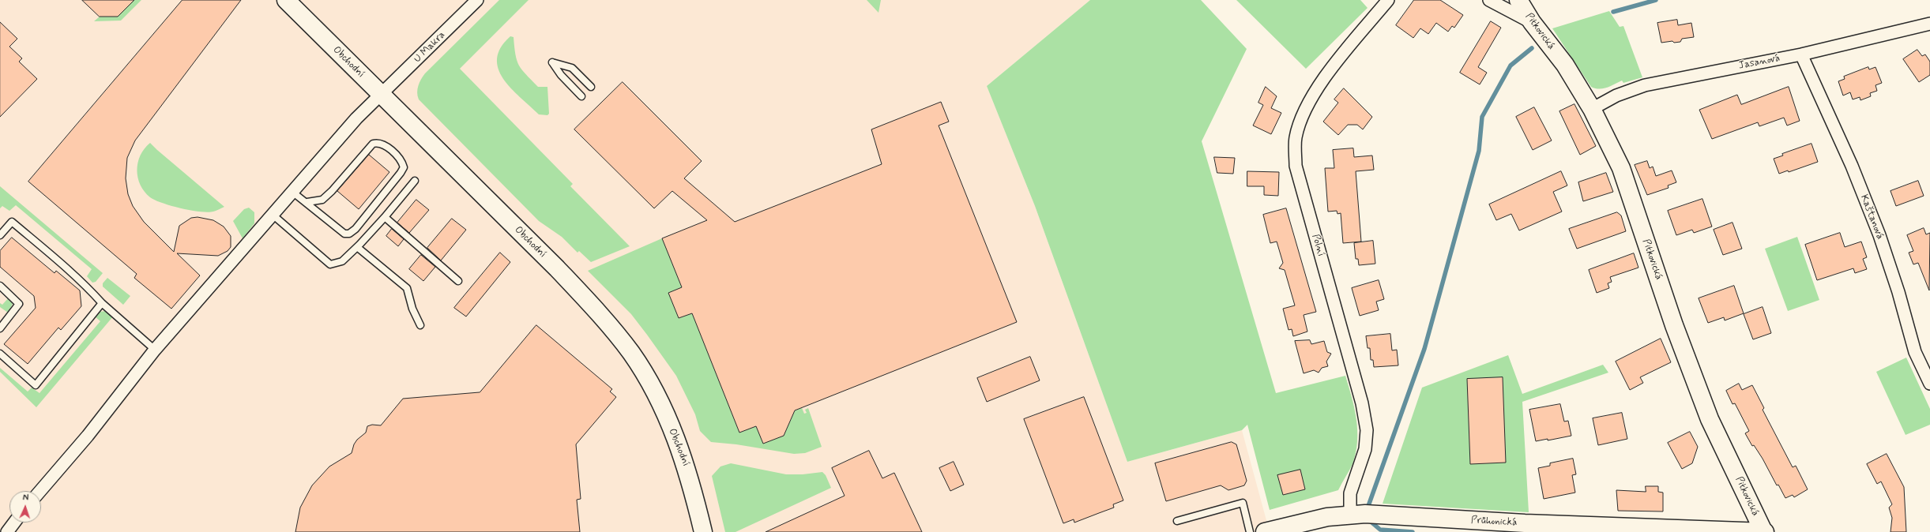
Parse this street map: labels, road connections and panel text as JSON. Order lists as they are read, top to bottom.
{
  "streets": {
    "street": [
      "Pitkovická",
      "U Makra",
      "Obchodní",
      "Jasanová",
      "Kaštanová",
      "Polní",
      "Průhonická"
    ]
  },
  "crossings": [
    ["Pitkovická", "Jasanová"],
    ["Pitkovická", "Průhonická"],
    ["U Makra", "Obchodní"],
    ["Jasanová", "Kaštanová"],
    ["Polní", "Průhonická"]
  ],
  "north": "top"
}
